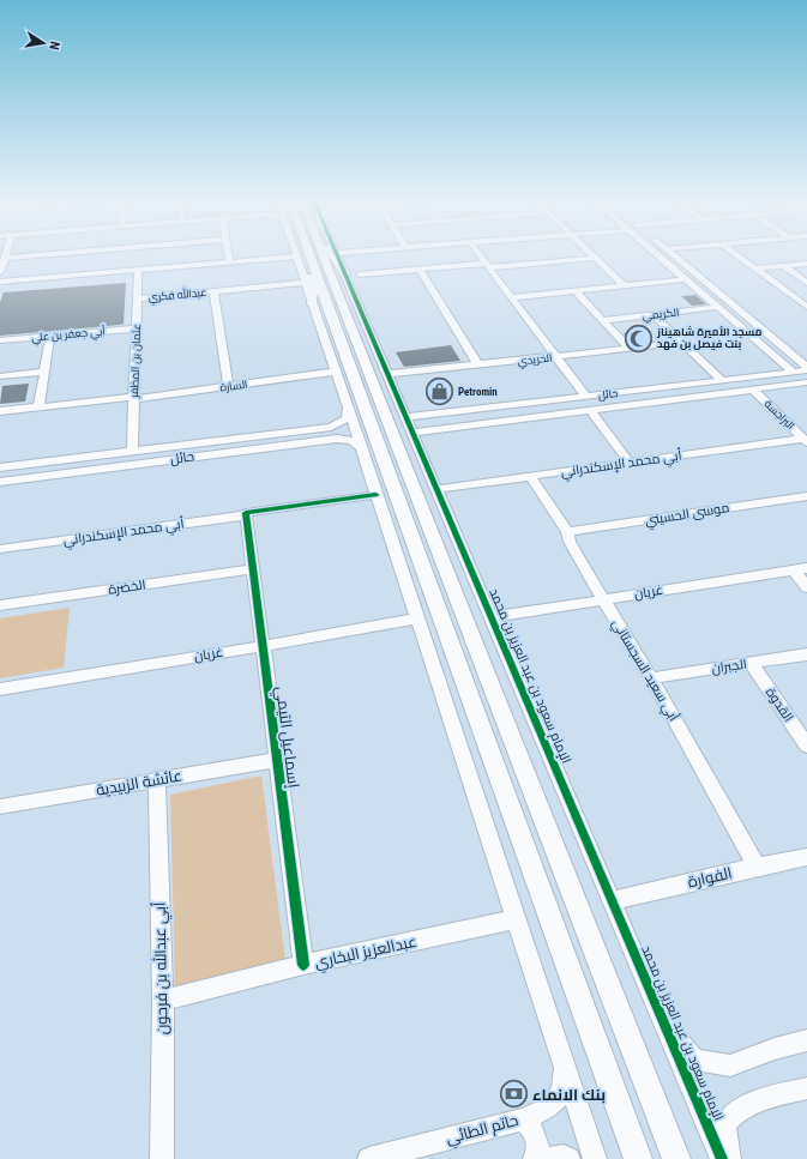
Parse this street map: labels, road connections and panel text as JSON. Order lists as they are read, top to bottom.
{
  "streets": {
    "main road": ["الإمام سعود بن عبد العزيز بن محمد"],
    "street": [
      "عبدالله فكري",
      "الكريمي",
      "أبي جعفر بن علي",
      "الحريدي",
      "عثمان بن المظفر",
      "السارة",
      "حائل",
      "البراجسة",
      "أبي محمد الإسكندراني",
      "موسى الحسيني",
      "الخضرة",
      "غريان",
      "الجبران",
      "أبي سعيد السجستاني",
      "القدوة",
      "إسماعيل التيمي",
      "عائشة الزبيدية",
      "الفوارة",
      "عبدالعزيز البخاري",
      "أبي عبدالله بن فرحون",
      "حاتم الطائي"
    ]
  },
  "crossings": [
    ["عبدالله فكري", "عثمان بن المظفر"],
    ["عبدالله فكري", "الإمام سعود بن عبد العزيز بن محمد"],
    ["أبي جعفر بن علي", "عثمان بن المظفر"],
    ["الحريدي", "الإمام سعود بن عبد العزيز بن محمد"],
    ["عثمان بن المظفر", "السارة"],
    ["عثمان بن المظفر", "حائل"],
    ["السارة", "الإمام سعود بن عبد العزيز بن محمد"],
    ["حائل", "البراجسة"],
    ["حائل", "الإمام سعود بن عبد العزيز بن محمد"],
    ["البراجسة", "أبي محمد الإسكندراني"],
    ["أبي محمد الإسكندراني", "أبي سعيد السجستاني"],
    ["أبي محمد الإسكندراني", "الإمام سعود بن عبد العزيز بن محمد"],
    ["أبي محمد الإسكندراني", "إسماعيل التيمي"],
    ["موسى الحسيني", "أبي سعيد السجستاني"],
    ["الخضرة", "إسماعيل التيمي"],
    ["غريان", "أبي سعيد السجستاني"],
    ["غريان", "الإمام سعود بن عبد العزيز بن محمد"],
    ["غريان", "إسماعيل التيمي"],
    ["الجبران", "أبي سعيد السجستاني"],
    ["الجبران", "القدوة"],
    ["أبي سعيد السجستاني", "الفوارة"],
    ["الإمام سعود بن عبد العزيز بن محمد", "الفوارة"],
    ["الإمام سعود بن عبد العزيز بن محمد", "عبدالعزيز البخاري"],
    ["الإمام سعود بن عبد العزيز بن محمد", "حاتم الطائي"],
    ["إسماعيل التيمي", "عائشة الزبيدية"],
    ["إسماعيل التيمي", "عبدالعزيز البخاري"],
    ["عائشة الزبيدية", "أبي عبدالله بن فرحون"],
    ["عبدالعزيز البخاري", "أبي عبدالله بن فرحون"]
  ],
  "places": {
    "mosque": ["مسجد الأميرة شاهيناز بنت فيصل بن فهد"],
    "shop": ["Petromin"],
    "bank": ["بنك الانماء"]
  },
  "north": "right"
}
